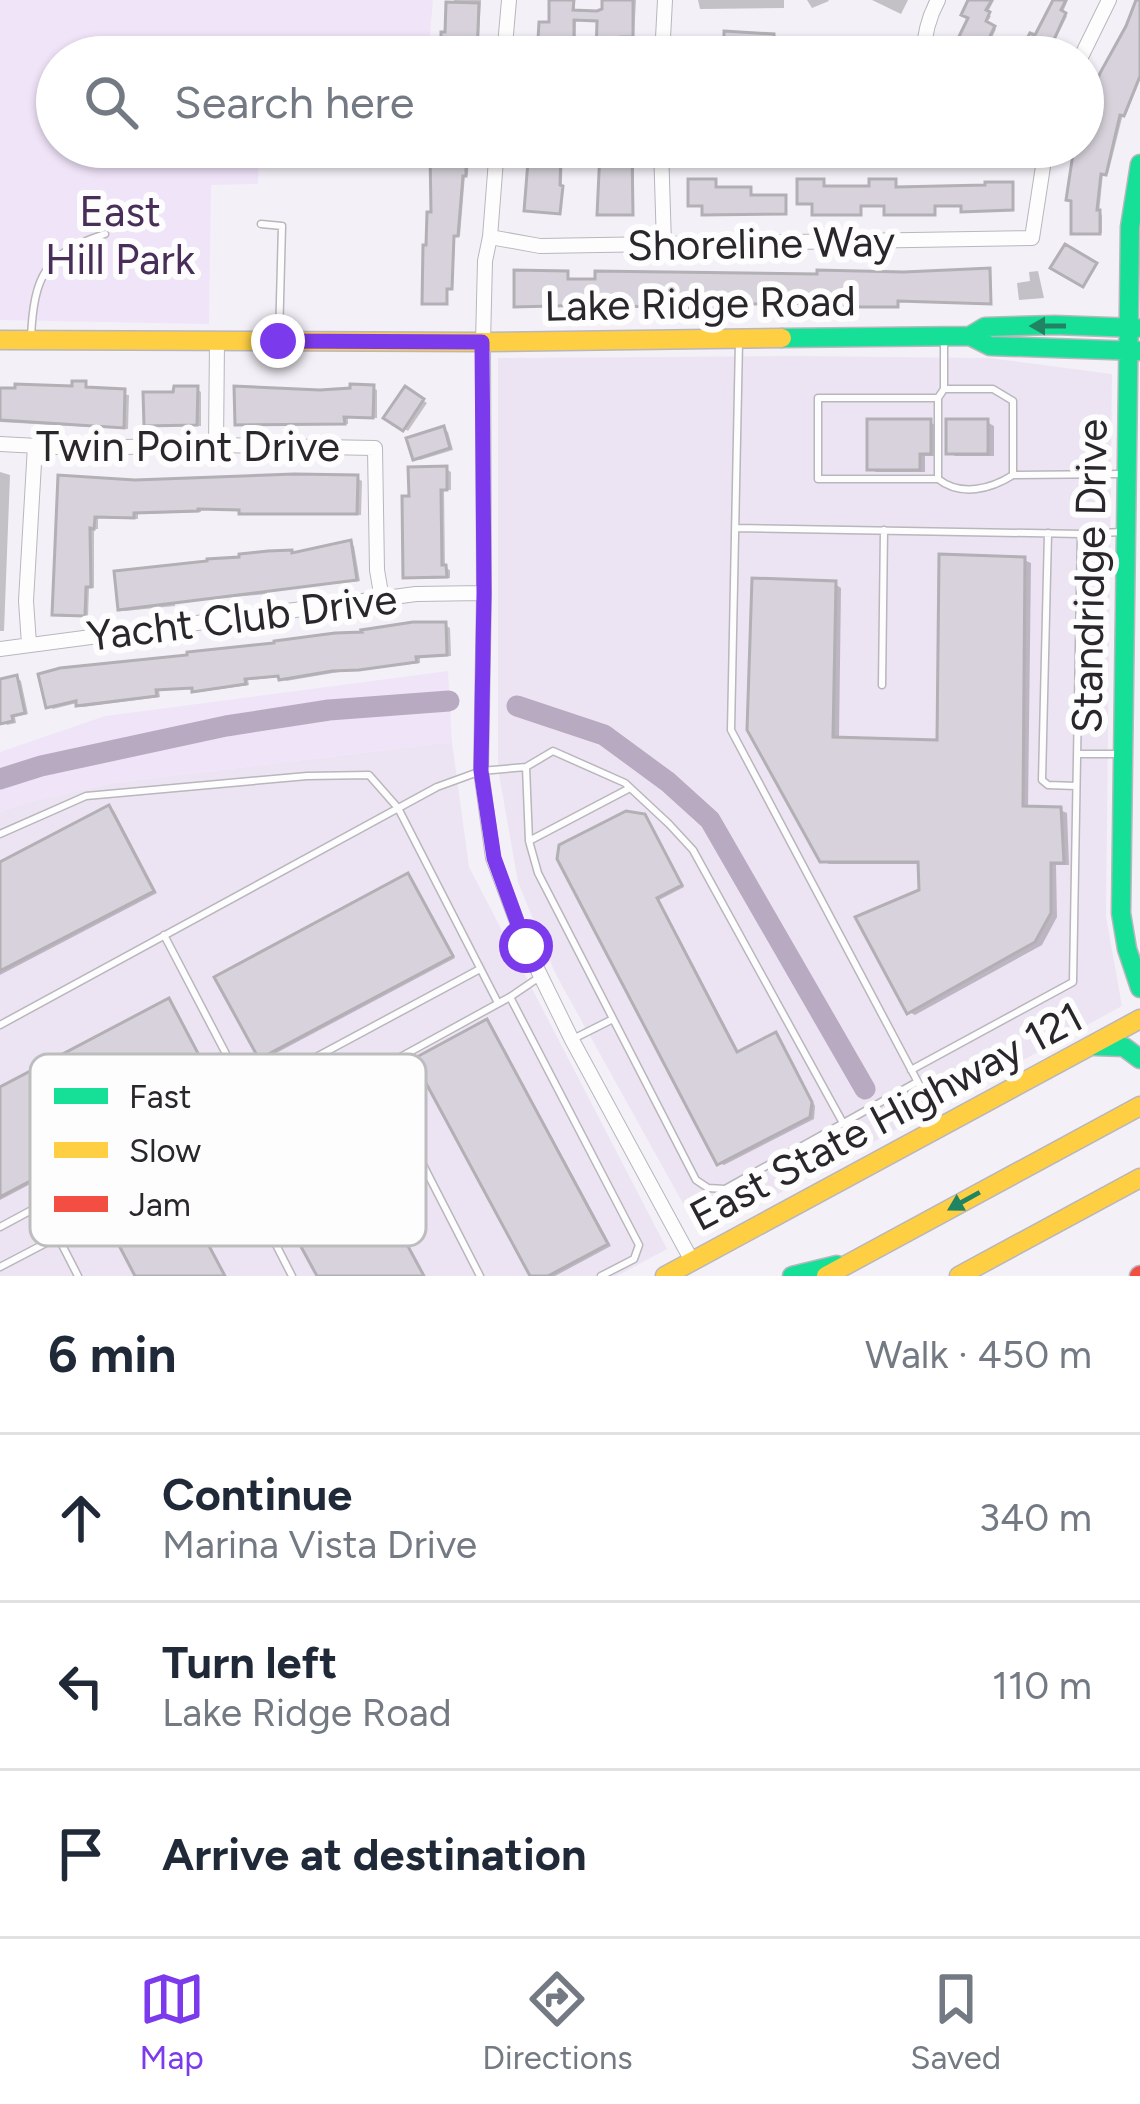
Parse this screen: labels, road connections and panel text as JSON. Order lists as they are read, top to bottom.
{
  "streets": {
    "main road": ["Lake Ridge Road", "Standridge Drive", "East State Highway 121"],
    "street": ["Shoreline Way", "Twin Point Drive", "Yacht Club Drive"]
  },
  "crossings": [
    ["Lake Ridge Road", "Standridge Drive"],
    ["Twin Point Drive", "Yacht Club Drive"]
  ],
  "parks": ["East Hill Park"],
  "legend": ["Fast", "Slow", "Jam"],
  "page": {
    "search": "Search here",
    "heading": ["6 min", "Walk · 450 m"],
    "list": [
      ["Continue", "Marina Vista Drive", "340 m"],
      ["Turn left", "Lake Ridge Road", "110 m"],
      "Arrive at destination"
    ],
    "nav": ["Map", "Directions", "Saved"]
  }
}
